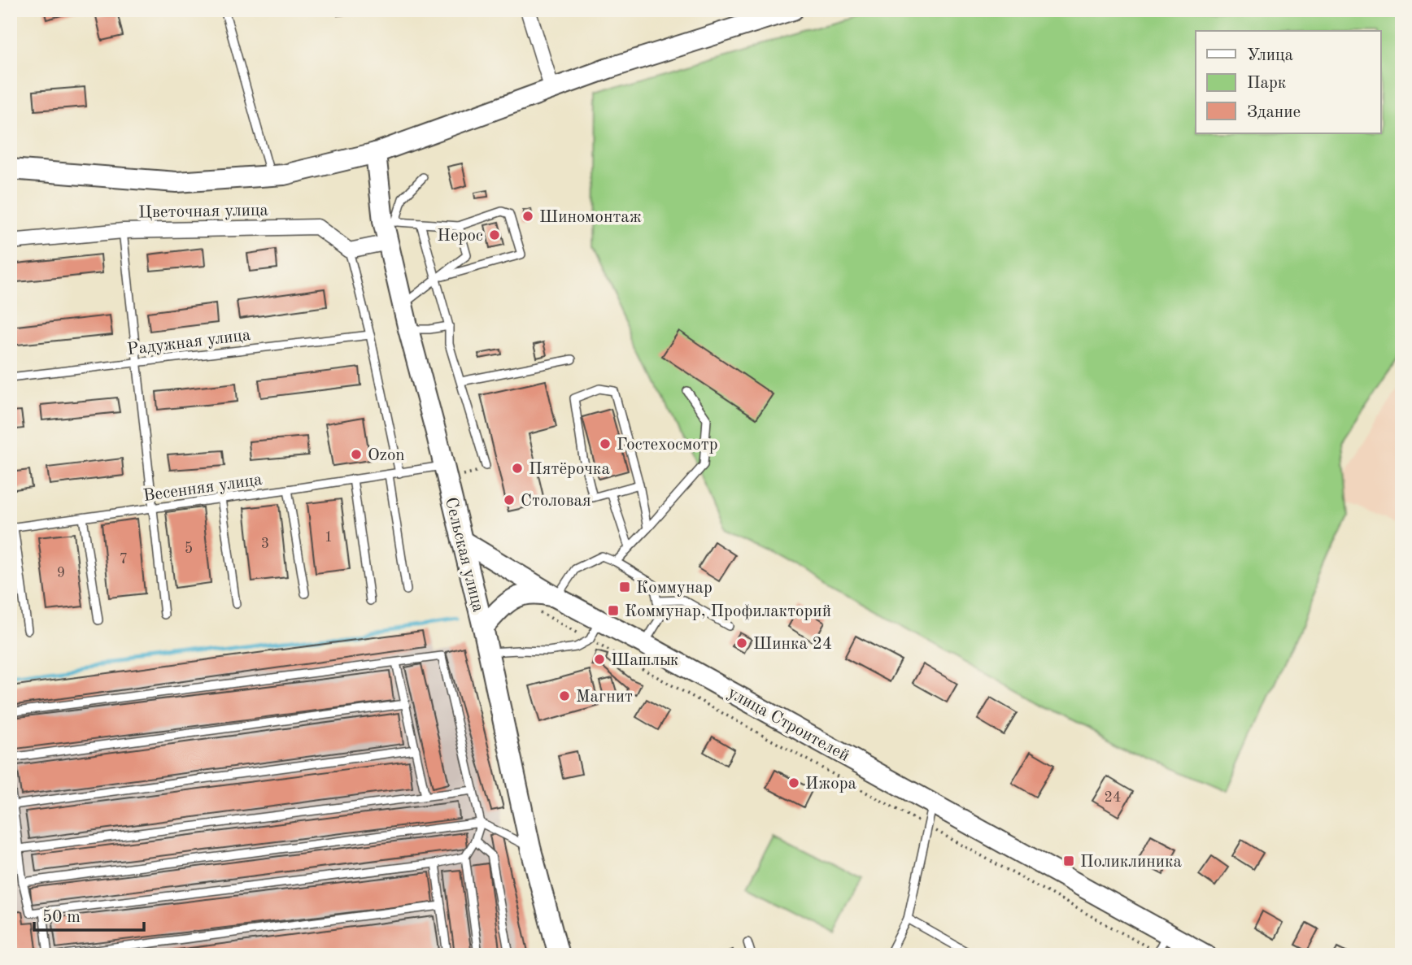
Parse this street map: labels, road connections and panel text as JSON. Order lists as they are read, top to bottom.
{
  "streets": {
    "main road": ["Сельская улица", "улица Строителей"],
    "street": ["Цветочная улица"],
    "lane": ["Радужная улица", "Весенняя улица"]
  },
  "crossings": [
    ["Весенняя улица", "Сельская улица"],
    ["Сельская улица", "улица Строителей"]
  ],
  "places": {
    "other": [
      "Шиномонтаж",
      "Нерос",
      "Гостехосмотр",
      "Ozon",
      "Пятёрочка",
      "Столовая",
      "Шинка 24",
      "Шашлык",
      "Магнит",
      "Ижора"
    ],
    "transit": ["Коммунар", "Коммунар, Профилакторий", "Поликлиника"]
  },
  "house_numbers": [
    "1",
    "3",
    "5",
    "7",
    "9",
    "24"
  ],
  "legend": ["Улица", "Парк", "Здание"],
  "scale_bar": "50 m"
}
